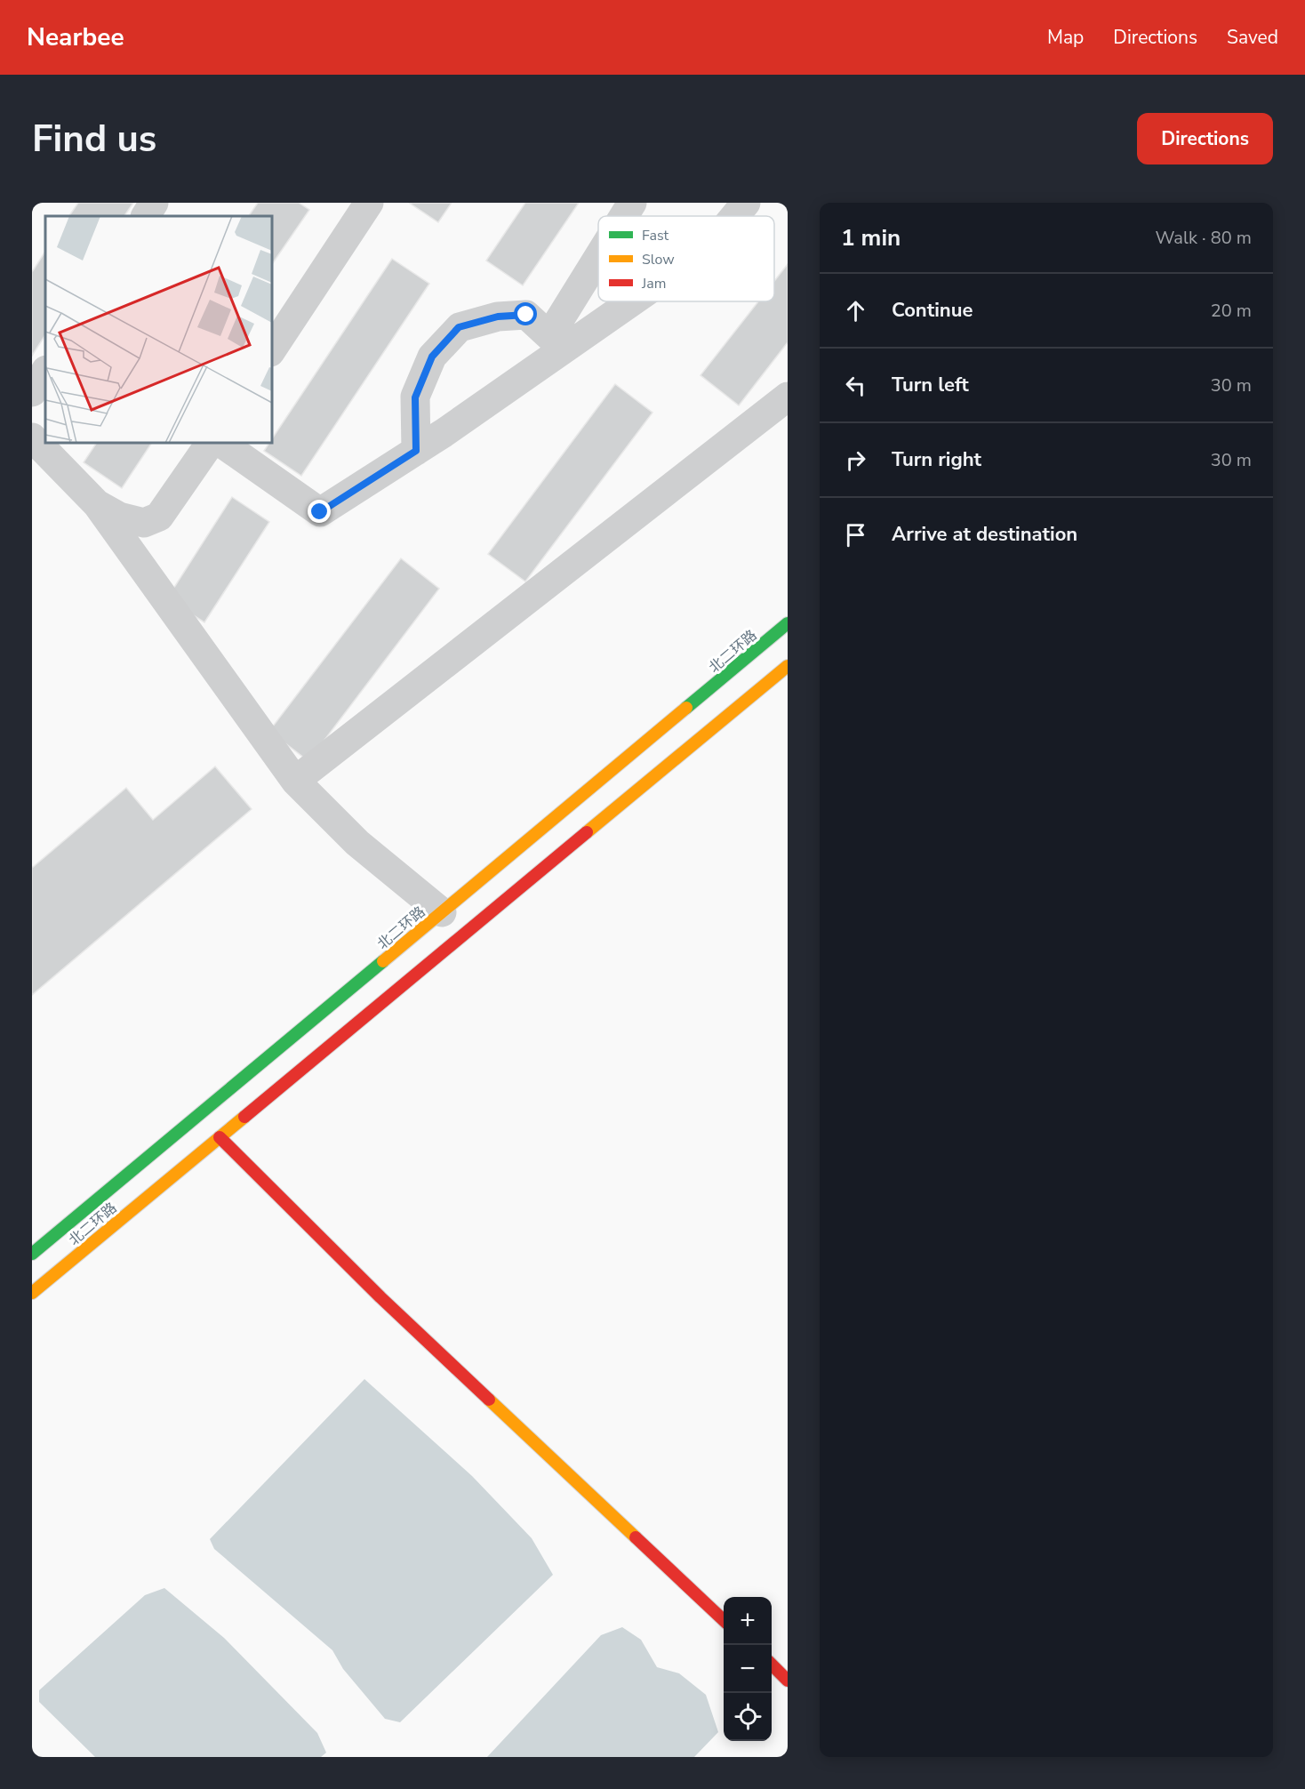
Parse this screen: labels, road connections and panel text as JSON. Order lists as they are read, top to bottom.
{
  "streets": {
    "main road": ["北二环路"]
  },
  "legend": ["Fast", "Slow", "Jam"],
  "page": {
    "header": "Nearbee",
    "nav": ["Map", "Directions", "Saved"],
    "buttons": "Directions",
    "title": "Find us",
    "heading": ["1 min", "Walk · 80 m"],
    "list": [
      ["Continue", "20 m"],
      ["Turn left", "30 m"],
      ["Turn right", "30 m"],
      "Arrive at destination"
    ],
    "map_buttons": ["+", "−"]
  }
}
